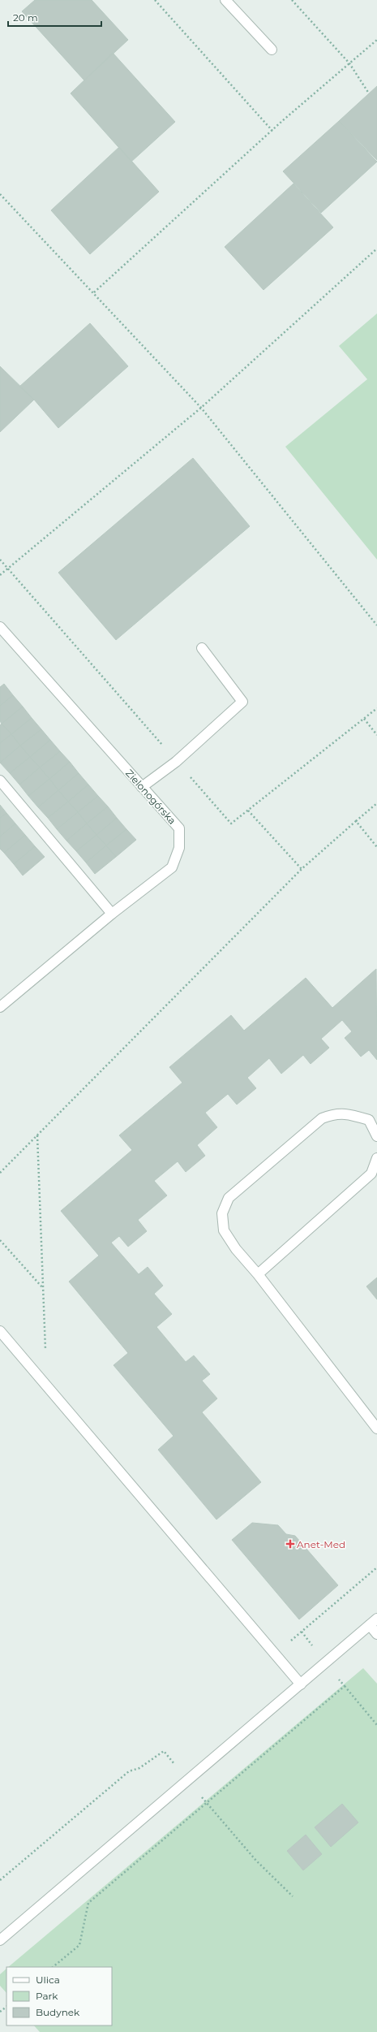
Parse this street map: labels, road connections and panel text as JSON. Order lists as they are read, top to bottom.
{
  "streets": {
    "street": ["Zielonogórska"]
  },
  "places": {
    "health": ["Anet-Med"]
  },
  "legend": ["Ulica", "Park", "Budynek"],
  "scale_bar": "20 m"
}
